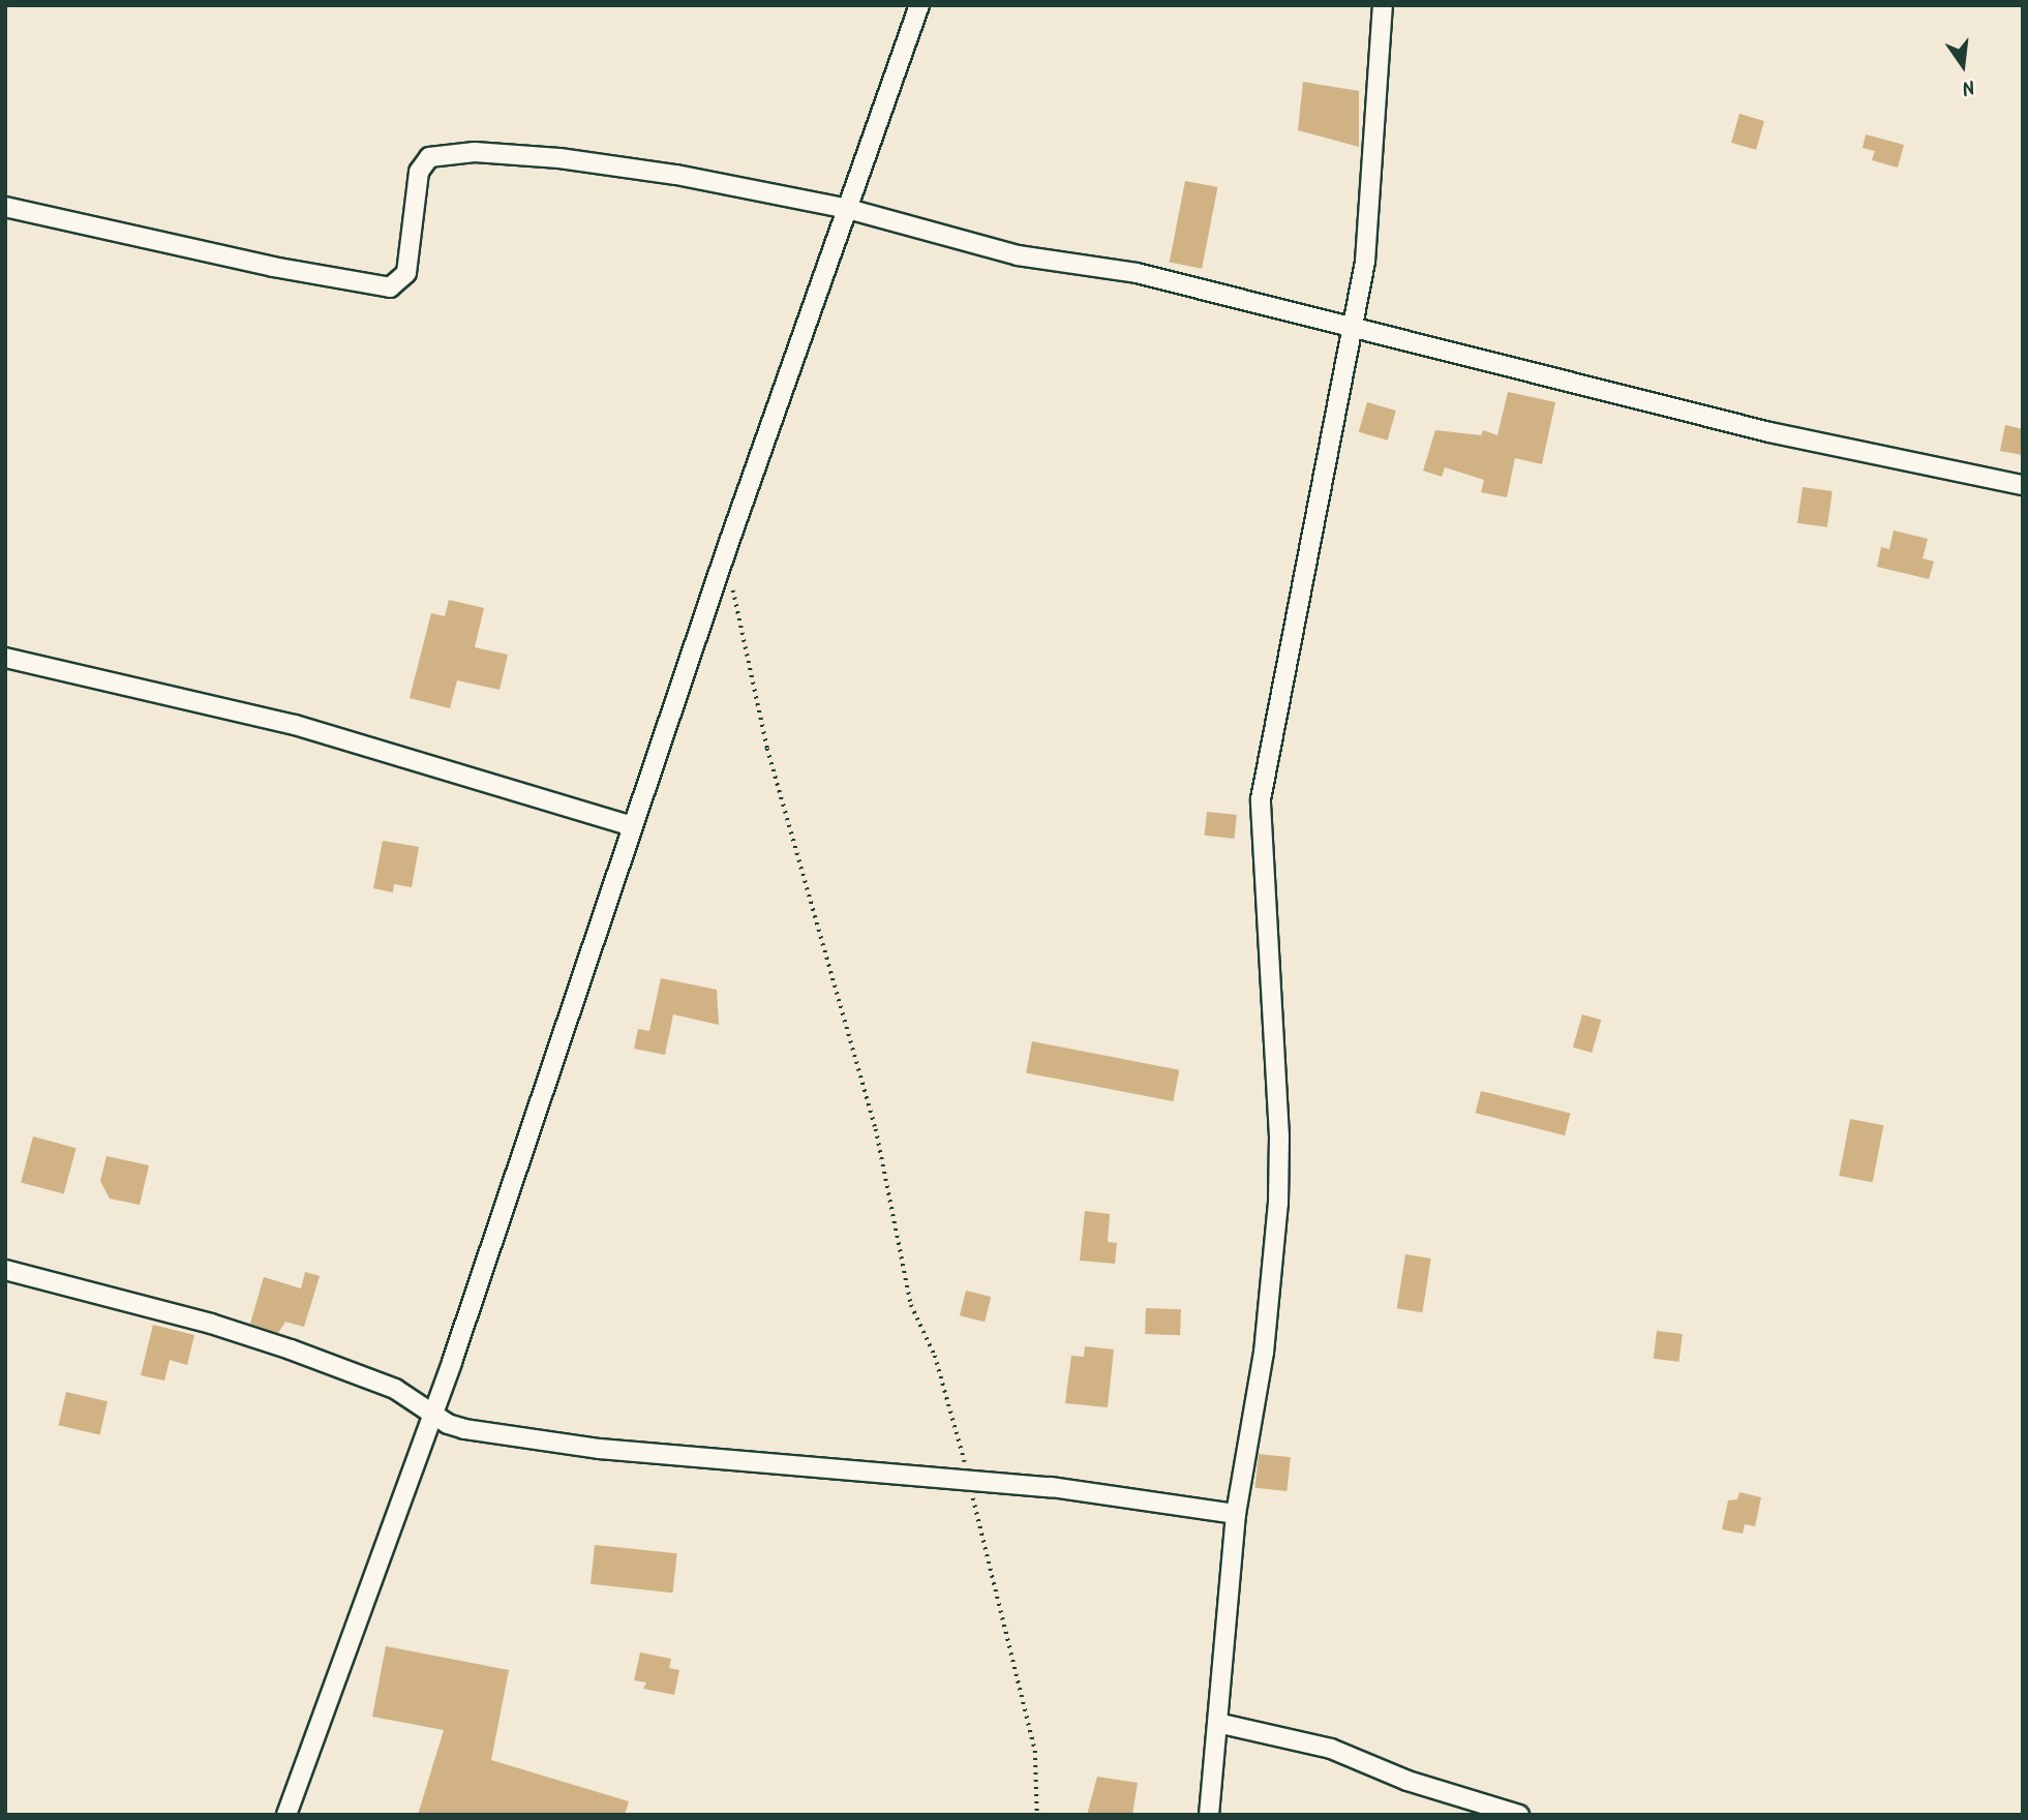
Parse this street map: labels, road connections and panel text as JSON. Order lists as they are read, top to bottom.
{
  "north": "bottom"
}
